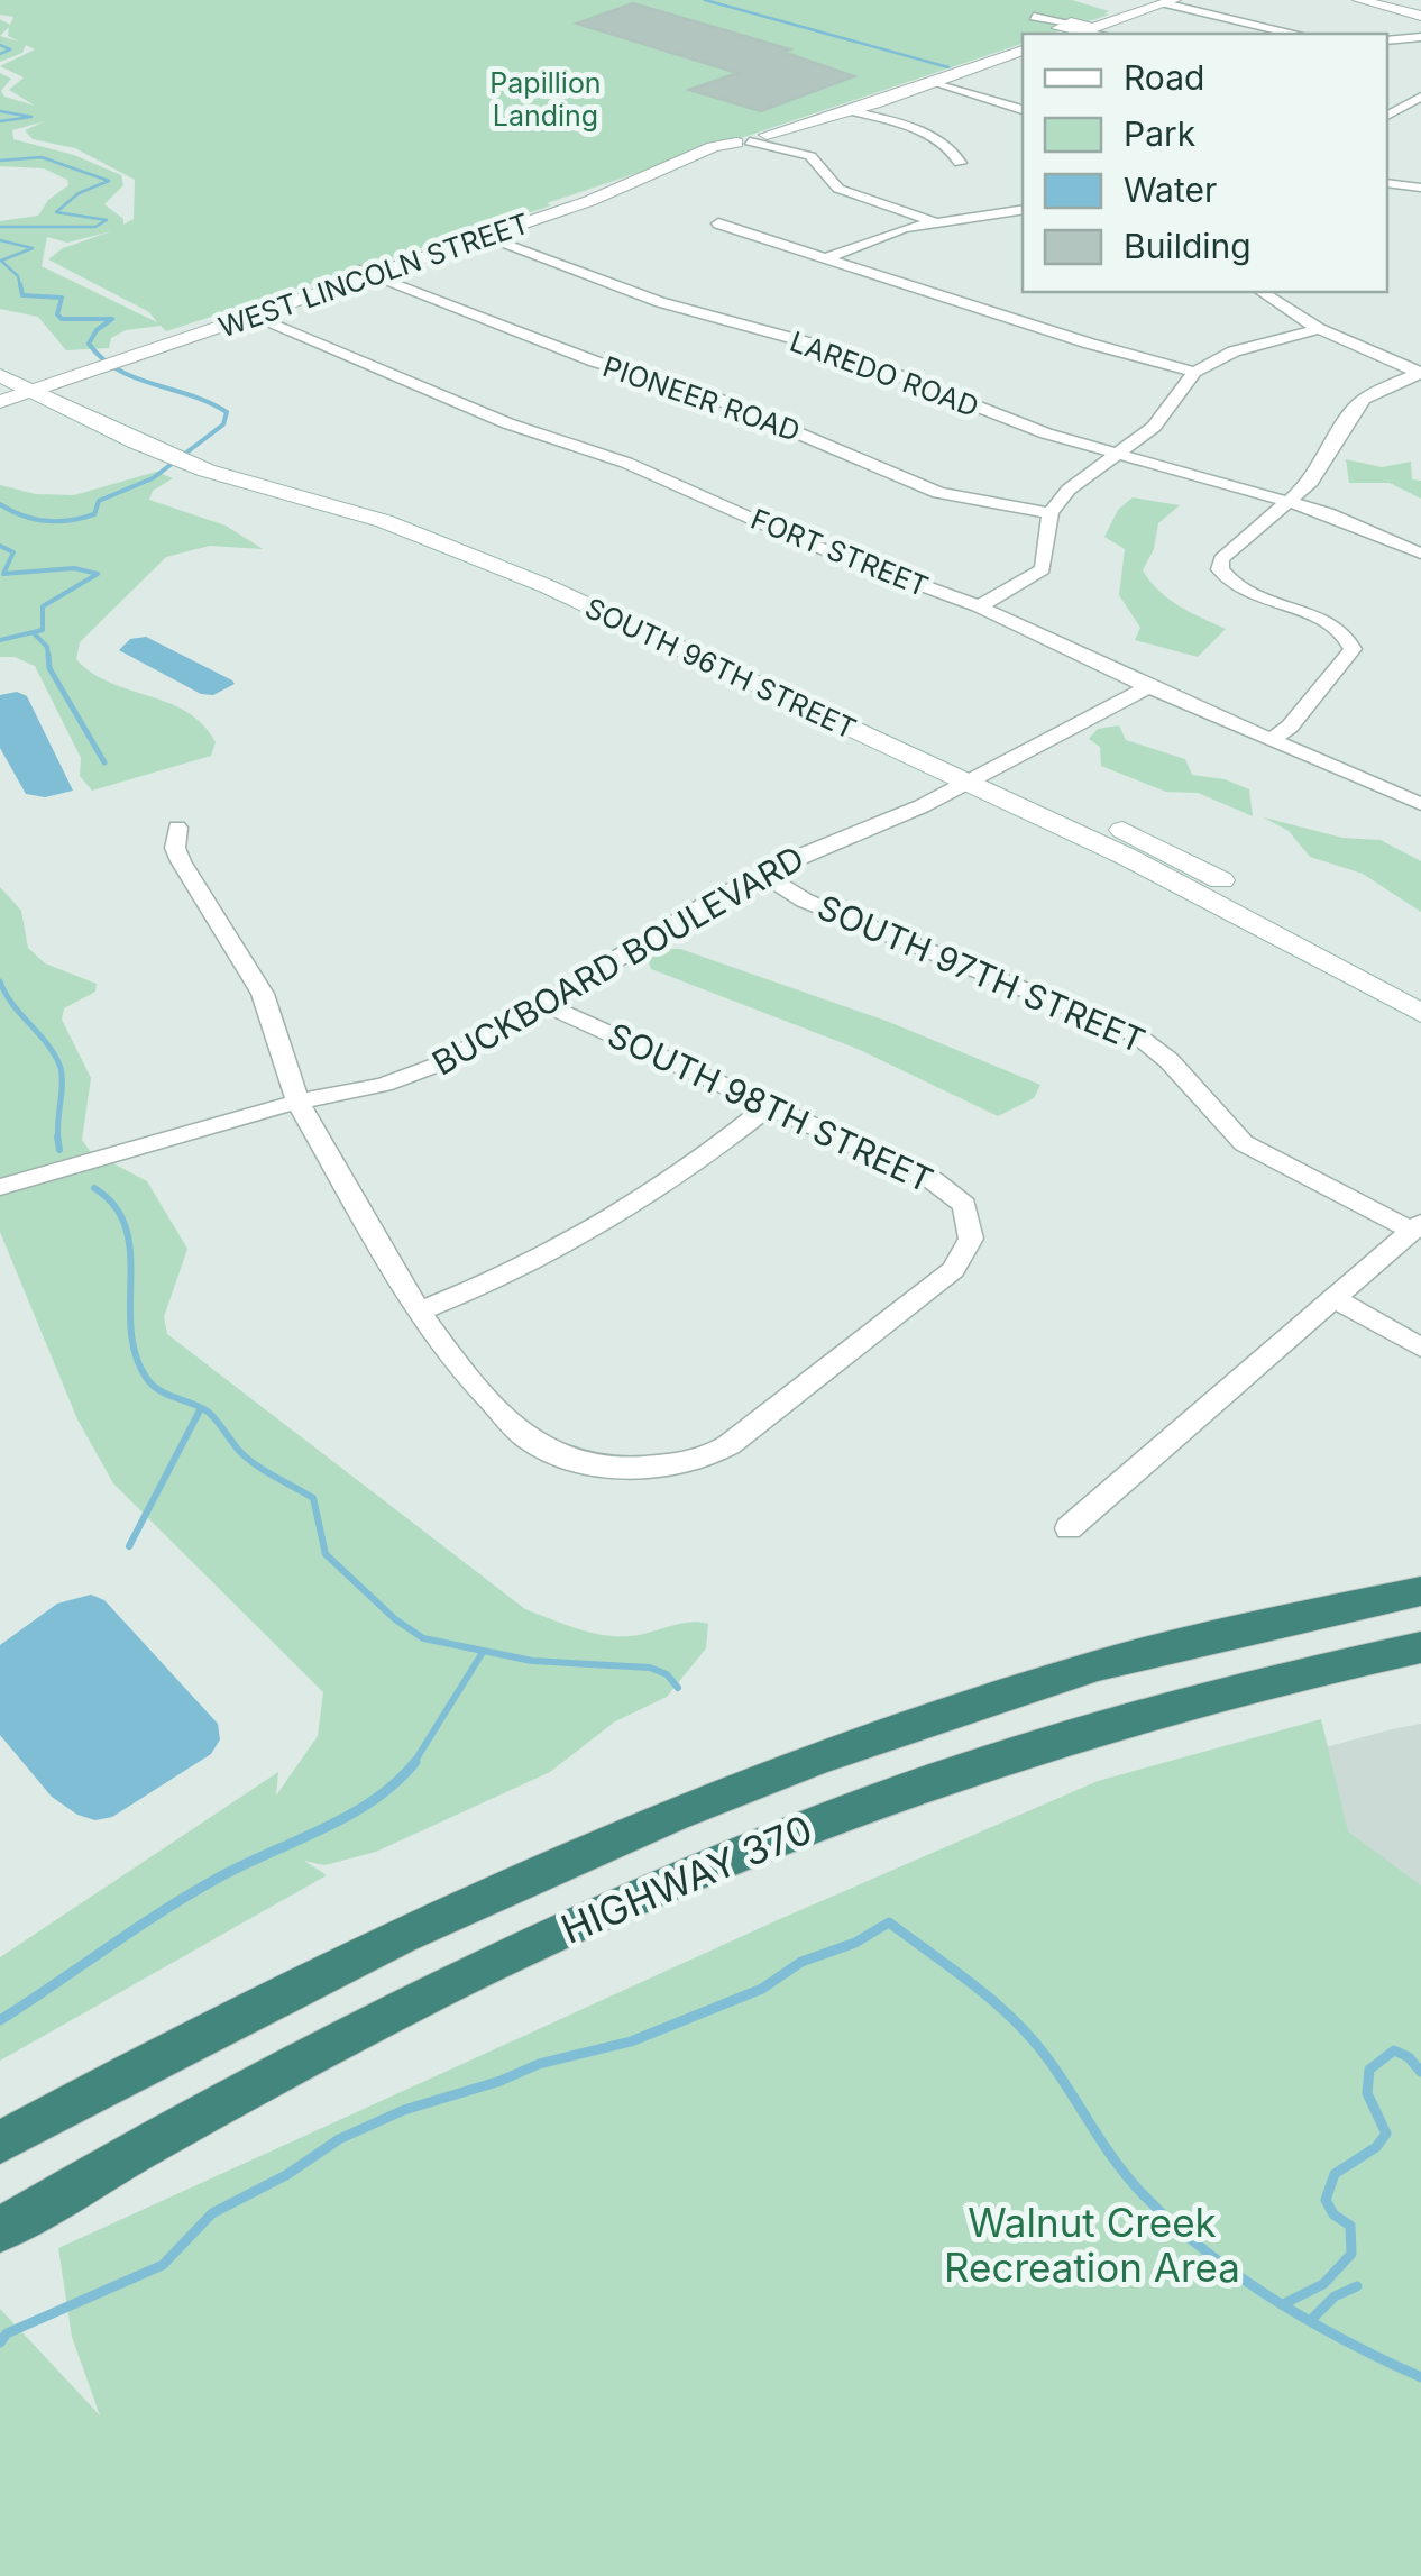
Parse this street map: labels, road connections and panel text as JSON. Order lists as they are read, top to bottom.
{
  "streets": {
    "highway": ["HIGHWAY 370"],
    "main road": ["SOUTH 96TH STREET"],
    "street": [
      "WEST LINCOLN STREET",
      "LAREDO ROAD",
      "PIONEER ROAD",
      "FORT STREET",
      "BUCKBOARD BOULEVARD",
      "SOUTH 97TH STREET",
      "SOUTH 98TH STREET"
    ]
  },
  "crossings": [
    ["WEST LINCOLN STREET", "LAREDO ROAD"],
    ["WEST LINCOLN STREET", "PIONEER ROAD"],
    ["WEST LINCOLN STREET", "FORT STREET"],
    ["WEST LINCOLN STREET", "SOUTH 96TH STREET"],
    ["FORT STREET", "BUCKBOARD BOULEVARD"],
    ["SOUTH 96TH STREET", "BUCKBOARD BOULEVARD"],
    ["BUCKBOARD BOULEVARD", "SOUTH 97TH STREET"],
    ["BUCKBOARD BOULEVARD", "SOUTH 98TH STREET"]
  ],
  "parks": ["Papillion Landing", "Walnut Creek Recreation Area"],
  "legend": [
    "Road",
    "Park",
    "Water",
    "Building"
  ]
}
